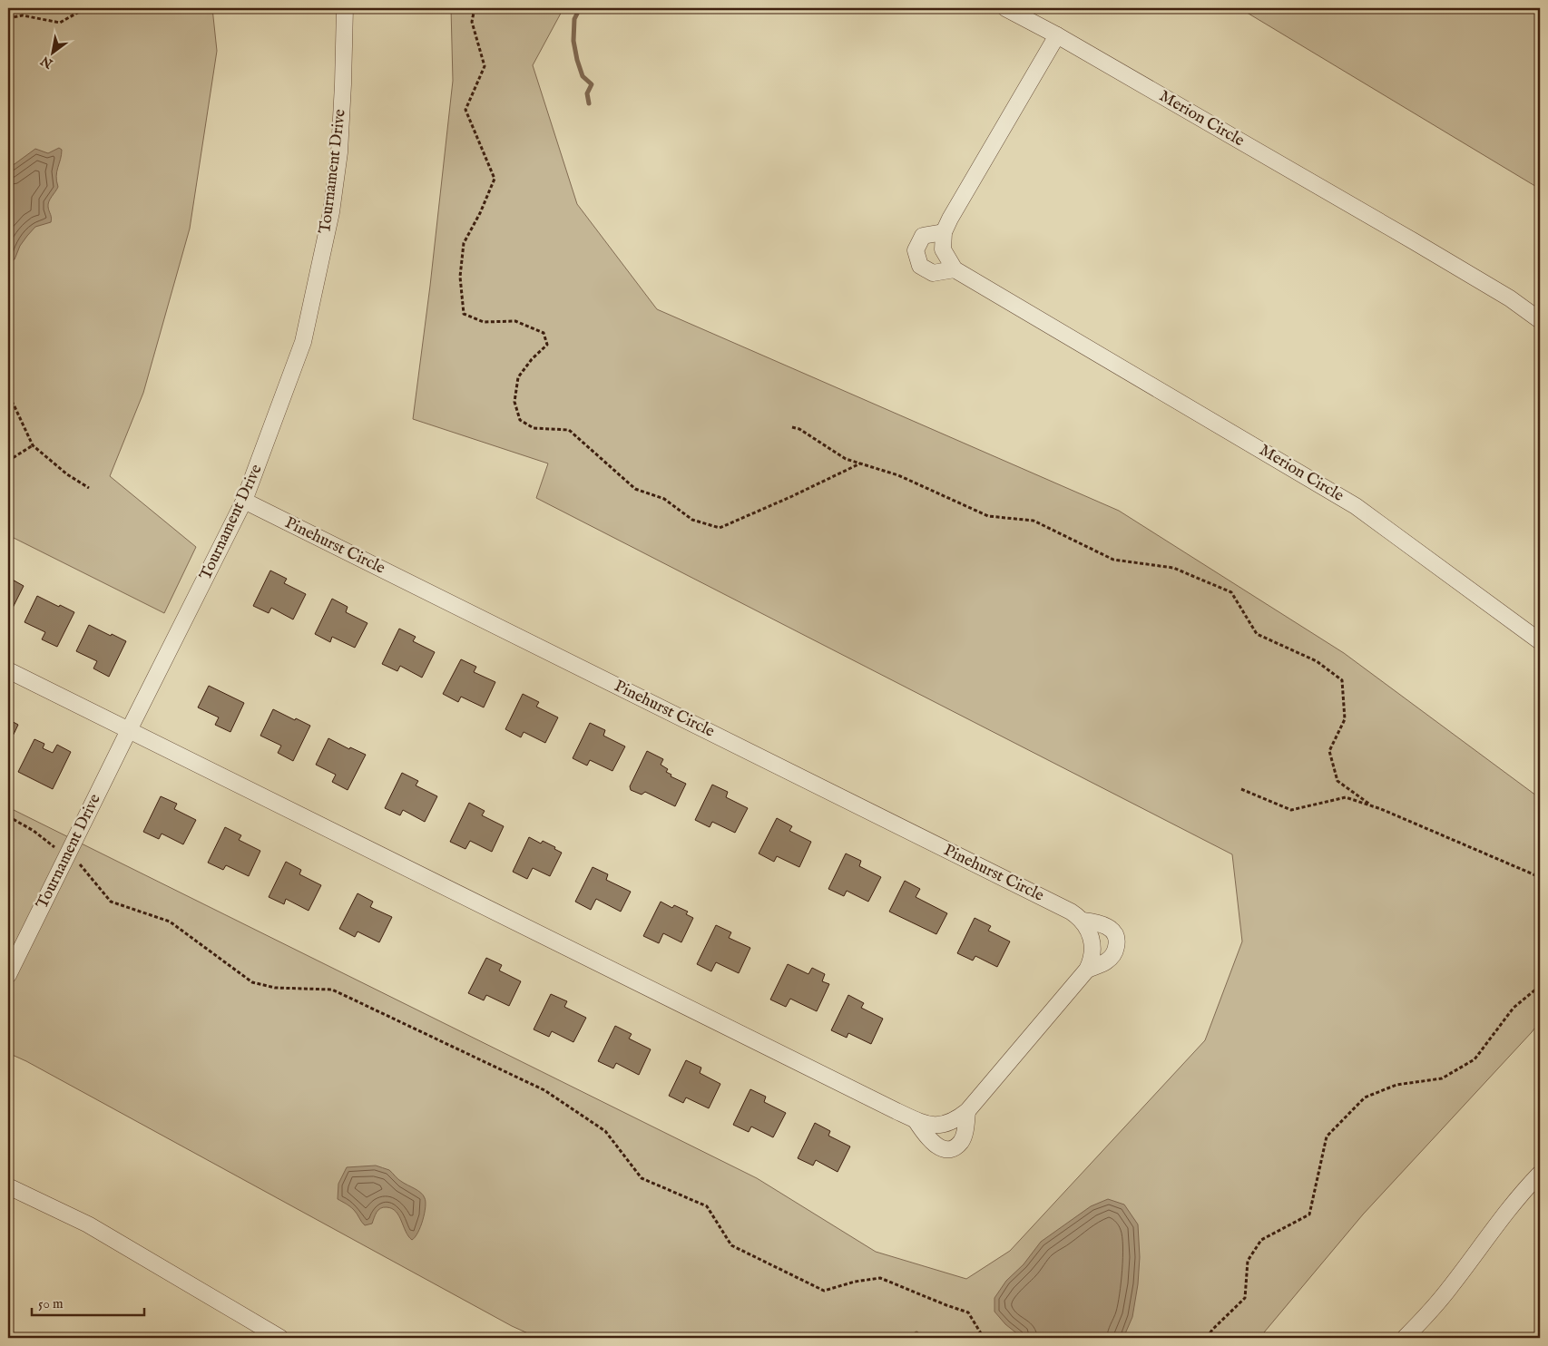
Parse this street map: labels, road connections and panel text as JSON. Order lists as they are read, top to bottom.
{
  "streets": {
    "street": ["Merion Circle", "Tournament Drive", "Pinehurst Circle"]
  },
  "crossings": [
    ["Tournament Drive", "Pinehurst Circle"]
  ],
  "scale_bar": "50 m",
  "north": "bottom left"
}
